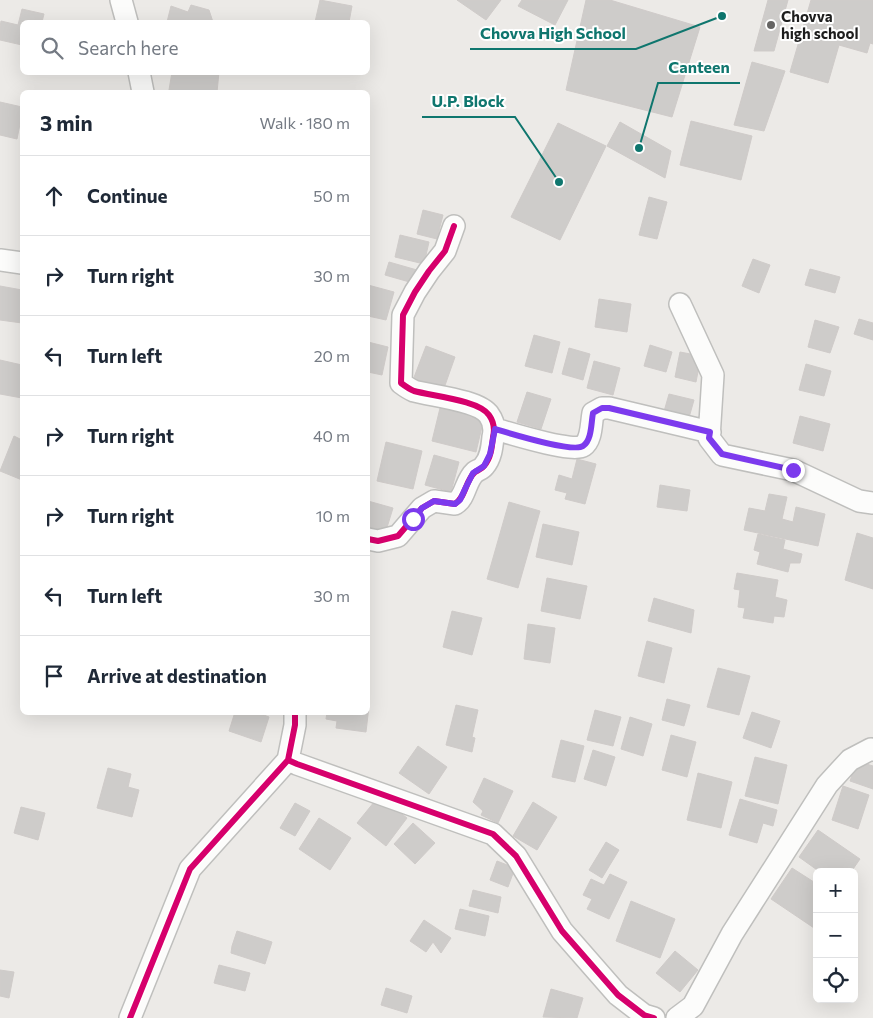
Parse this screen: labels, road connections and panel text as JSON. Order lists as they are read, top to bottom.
{
  "places": [
    "Chovva High School",
    "Chovva high school",
    "Canteen",
    "U.P. Block"
  ],
  "page": {
    "search": "Search here",
    "heading": ["3 min", "Walk · 180 m"],
    "list": [
      ["Continue", "50 m"],
      ["Turn right", "30 m"],
      ["Turn left", "20 m"],
      ["Turn right", "40 m"],
      ["Turn right", "10 m"],
      ["Turn left", "30 m"],
      "Arrive at destination"
    ],
    "map_buttons": ["+", "−"]
  }
}
